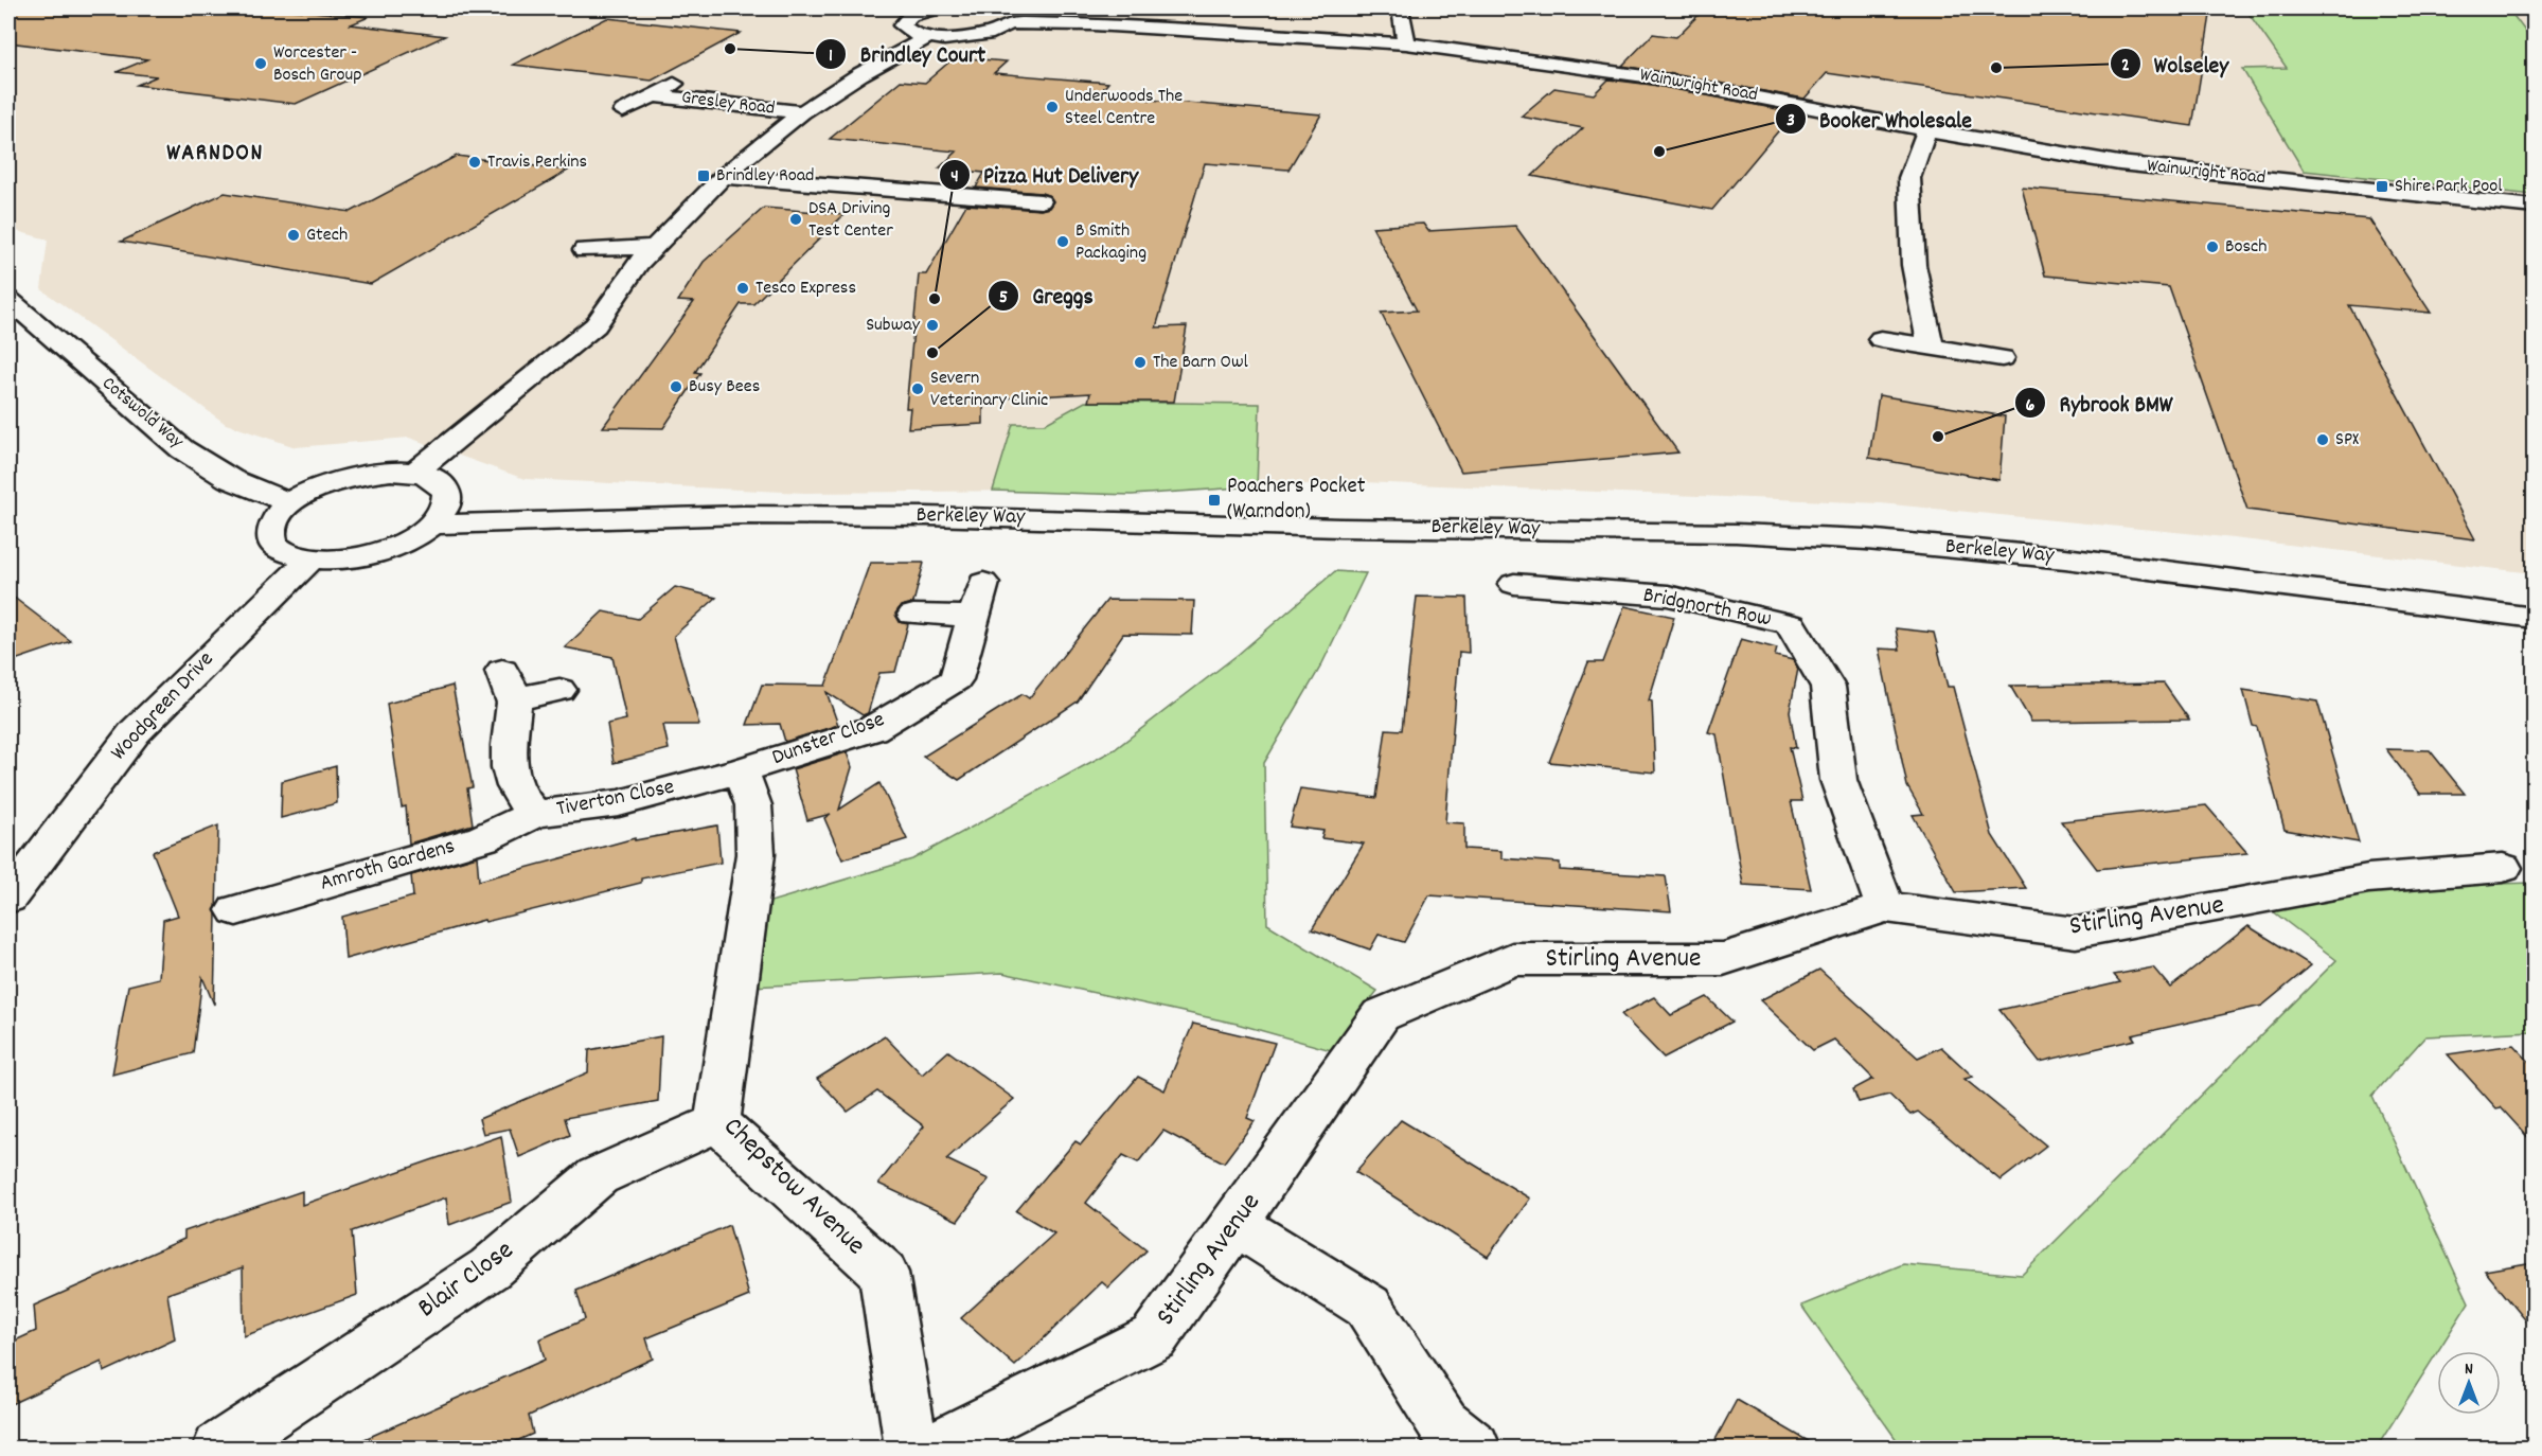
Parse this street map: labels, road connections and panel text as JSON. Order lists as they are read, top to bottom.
{
  "streets": {
    "street": [
      "Wainwright Road",
      "Gresley Road",
      "Cotswold Way",
      "Berkeley Way",
      "Bridgnorth Row",
      "Woodgreen Drive",
      "Dunster Close",
      "Tiverton Close",
      "Amroth Gardens",
      "Stirling Avenue",
      "Chepstow Avenue",
      "Blair Close"
    ]
  },
  "crossings": [
    ["Bridgnorth Row", "Stirling Avenue"],
    ["Dunster Close", "Tiverton Close"],
    ["Dunster Close", "Chepstow Avenue"],
    ["Tiverton Close", "Amroth Gardens"],
    ["Tiverton Close", "Chepstow Avenue"],
    ["Chepstow Avenue", "Blair Close"]
  ],
  "districts": ["WARNDON"],
  "places": {
    "other": [
      "Brindley Court",
      "Worcester - Bosch Group",
      "Wolseley",
      "Underwoods The Steel Centre",
      "Booker Wholesale",
      "Travis Perkins",
      "DSA Driving Test Center",
      "Gtech",
      "B Smith Packaging",
      "Bosch",
      "Tesco Express",
      "Pizza Hut Delivery",
      "Subway",
      "Greggs",
      "The Barn Owl",
      "Busy Bees",
      "Severn Veterinary Clinic",
      "Rybrook BMW",
      "SPX"
    ],
    "transit": ["Brindley Road", "Shire Park Pool", "Poachers Pocket (Warndon)"]
  },
  "north": "top"
}
